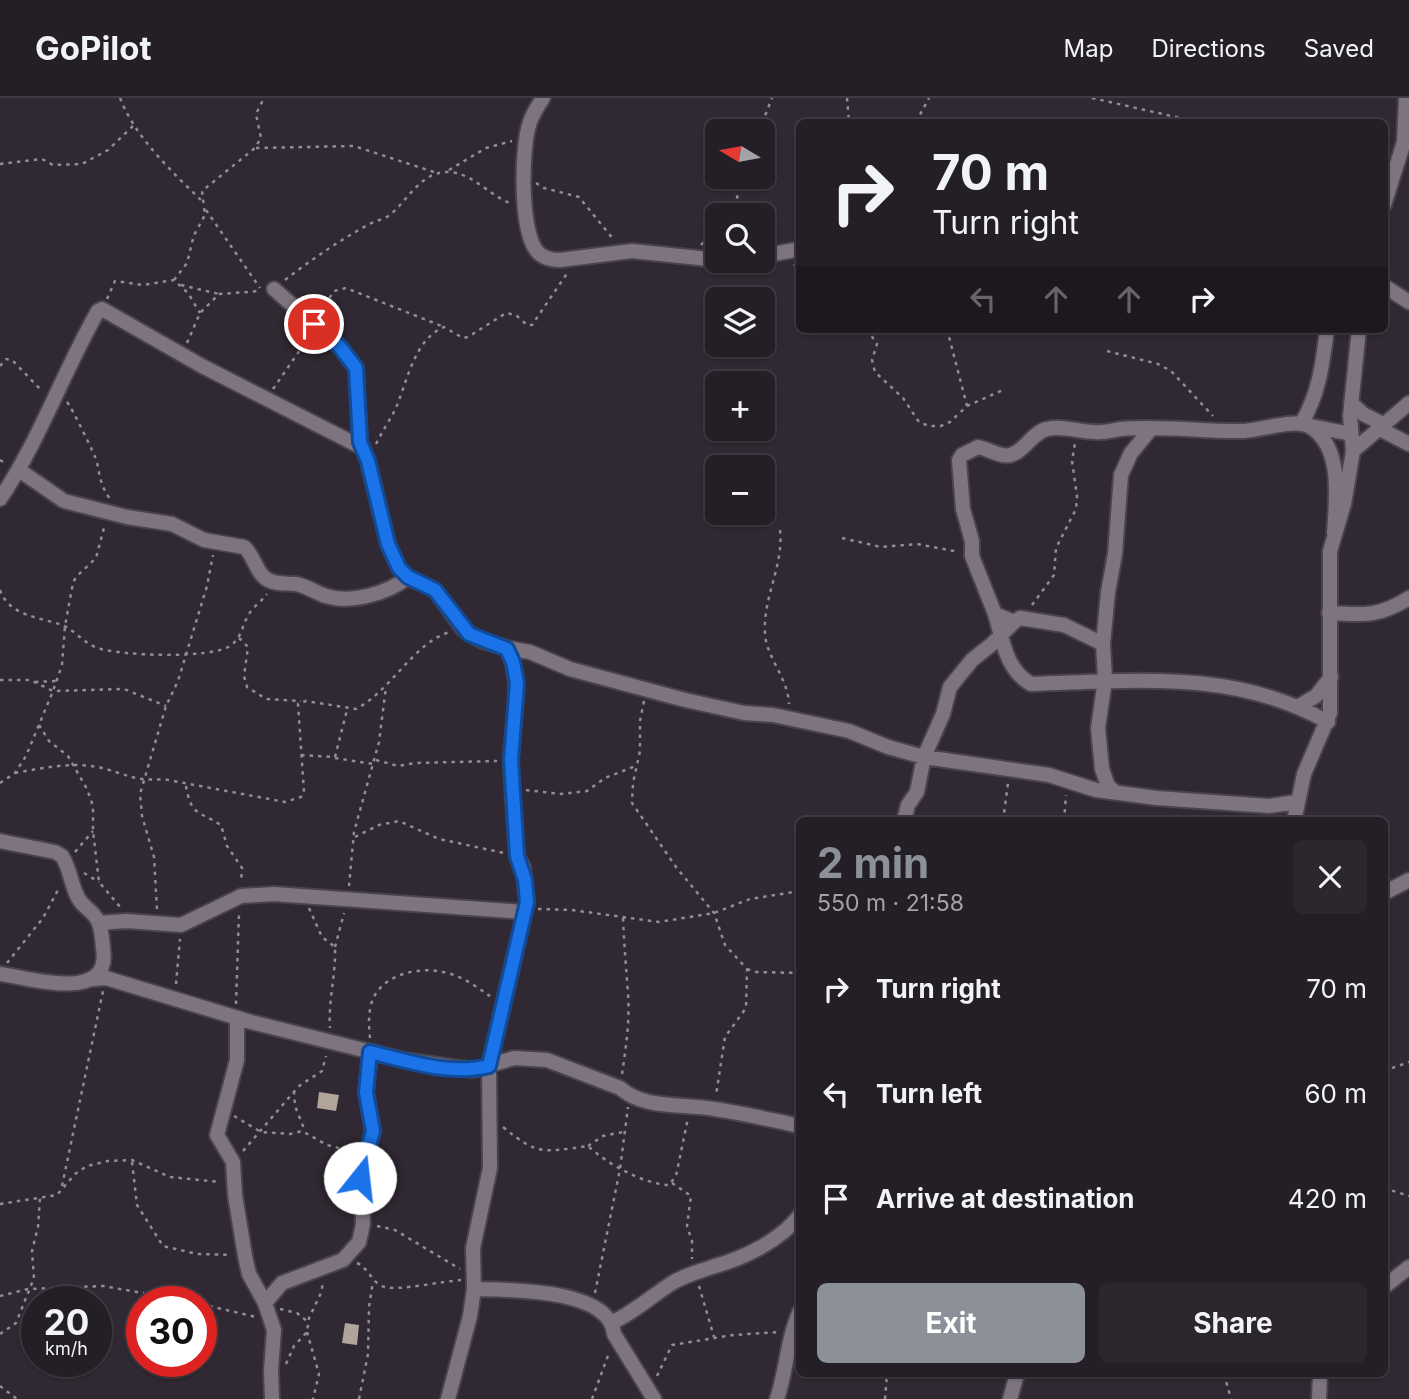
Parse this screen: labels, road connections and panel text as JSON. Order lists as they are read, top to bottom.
{
  "north": "left",
  "page": {
    "header": "GoPilot",
    "nav": ["Map", "Directions", "Saved"],
    "map_buttons": ["+", "−"],
    "turn": ["70 m", "Turn right"],
    "heading": ["2 min", "550 m · 21:58"],
    "list": [
      {
        "name": "Turn right",
        "value": "70 m"
      },
      {
        "name": "Turn left",
        "value": "60 m"
      },
      {
        "name": "Arrive at destination",
        "value": "420 m"
      }
    ],
    "buttons": ["Exit", "Share"],
    "speed": "20 km/h",
    "limit": "30"
  }
}
